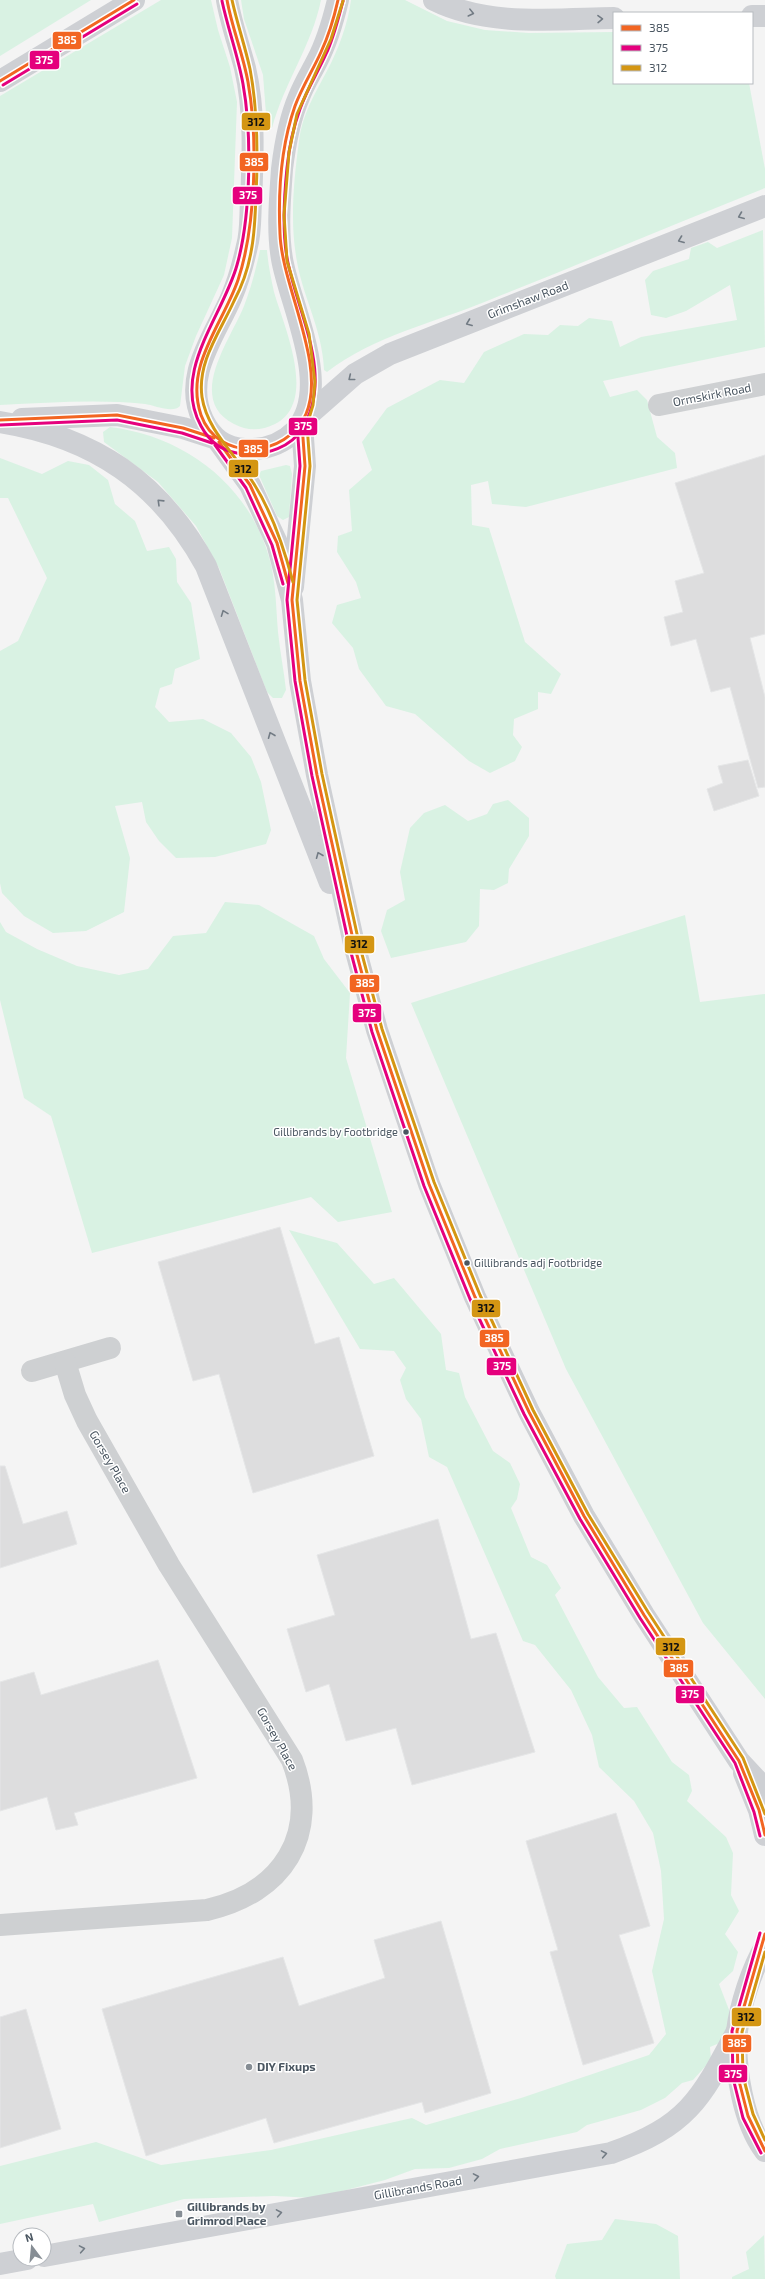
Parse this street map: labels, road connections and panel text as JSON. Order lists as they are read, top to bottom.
{
  "streets": {
    "street": [
      "Grimshaw Road",
      "Ormskirk Road",
      "Gorsey Place",
      "Gillibrands Road"
    ]
  },
  "one_way": ["Grimshaw Road", "Gillibrands Road"],
  "places": {
    "other": ["Gillibrands by Footbridge", "Gillibrands adj Footbridge", "DIY Fixups"],
    "transit": ["Gillibrands by Grimrod Place"]
  },
  "lines": ["transit line 385", "transit line 312", "transit line 375"],
  "legend": ["385", "375", "312"],
  "north": "top"
}
